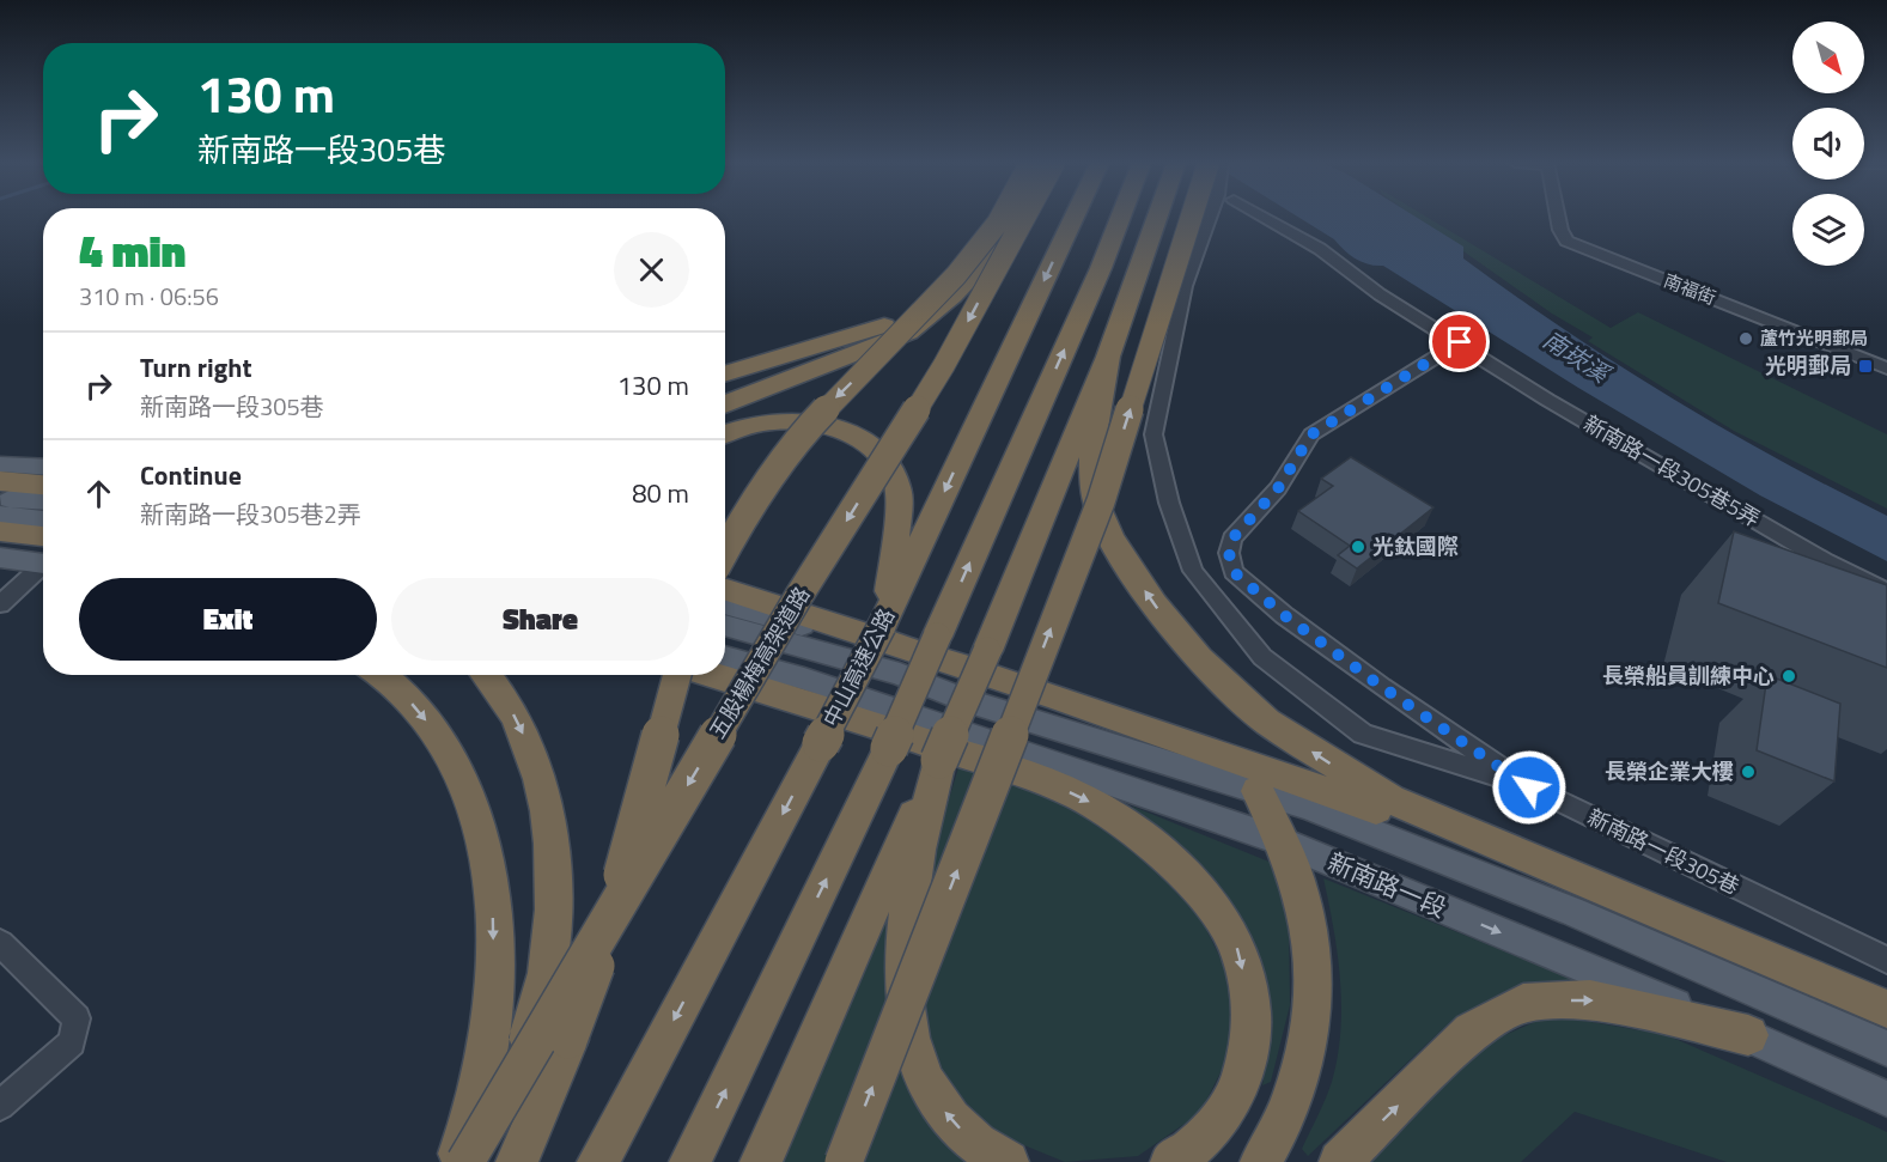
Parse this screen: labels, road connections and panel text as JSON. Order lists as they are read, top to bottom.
{
  "streets": {
    "highway": ["五股楊梅高架道路", "中山高速公路"],
    "main road": ["新南路一段"],
    "street": ["南福街", "新南路一段305巷5弄", "新南路一段305巷"]
  },
  "crossings": [
    ["新南路一段305巷5弄", "新南路一段305巷"]
  ],
  "water": ["南崁溪"],
  "places": {
    "other": [
      "蘆竹光明郵局",
      "光鈦國際",
      "長榮船員訓練中心",
      "長榮企業大樓"
    ],
    "transit": ["光明郵局"]
  },
  "north": "bottom right",
  "page": {
    "turn": ["130 m", "新南路一段305巷"],
    "heading": ["4 min", "310 m · 06:56"],
    "list": [
      {
        "name": "Turn right",
        "note": "新南路一段305巷",
        "value": "130 m"
      },
      {
        "name": "Continue",
        "note": "新南路一段305巷2弄",
        "value": "80 m"
      }
    ],
    "buttons": ["Exit", "Share"]
  }
}
